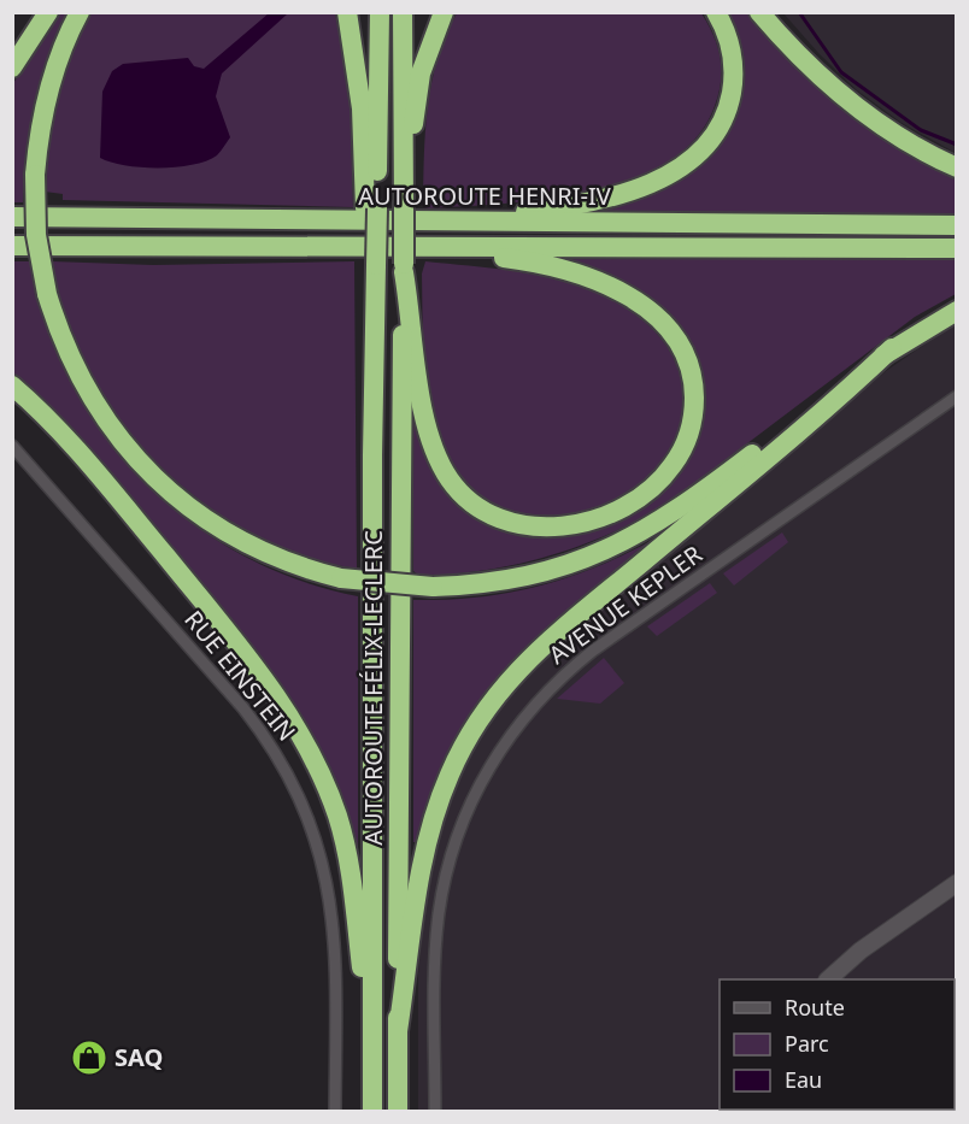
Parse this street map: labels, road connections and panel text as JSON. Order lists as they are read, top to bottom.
{
  "streets": {
    "highway": ["AUTOROUTE HENRI-IV", "AUTOROUTE FÉLIX-LECLERC"],
    "street": ["AVENUE KEPLER", "RUE EINSTEIN"]
  },
  "places": {
    "shop": ["SAQ"]
  },
  "legend": ["Route", "Parc", "Eau"]
}
